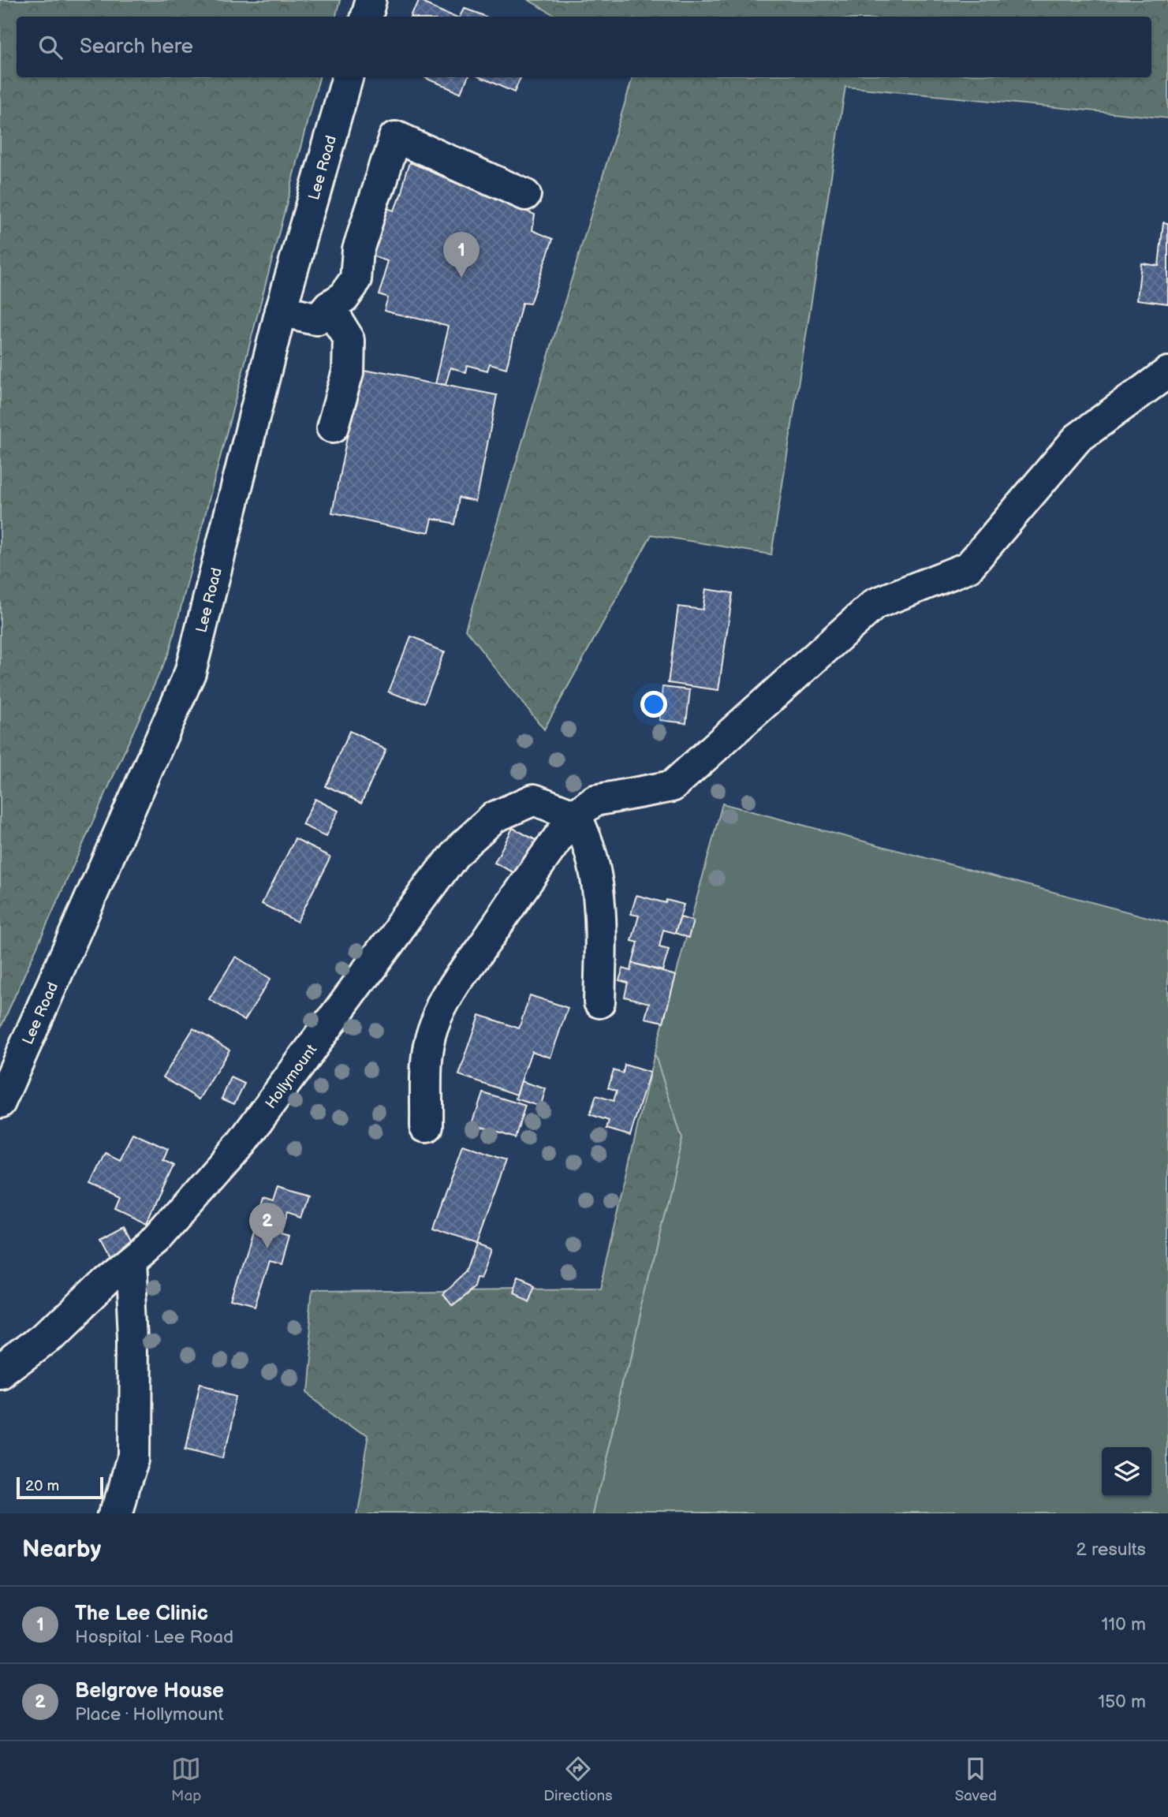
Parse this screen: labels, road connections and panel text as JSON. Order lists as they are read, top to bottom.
{
  "streets": {
    "street": ["Lee Road", "Hollymount"]
  },
  "scale_bar": "20 m",
  "page": {
    "search": "Search here",
    "pins": ["1", "2"],
    "scale": "20 m",
    "heading": ["Nearby", "2 results"],
    "list": [
      {
        "mark": "1",
        "name": "The Lee Clinic",
        "note": "Hospital · Lee Road",
        "value": "110 m"
      },
      {
        "mark": "2",
        "name": "Belgrove House",
        "note": "Place · Hollymount",
        "value": "150 m"
      }
    ],
    "nav": ["Map", "Directions", "Saved"]
  }
}
